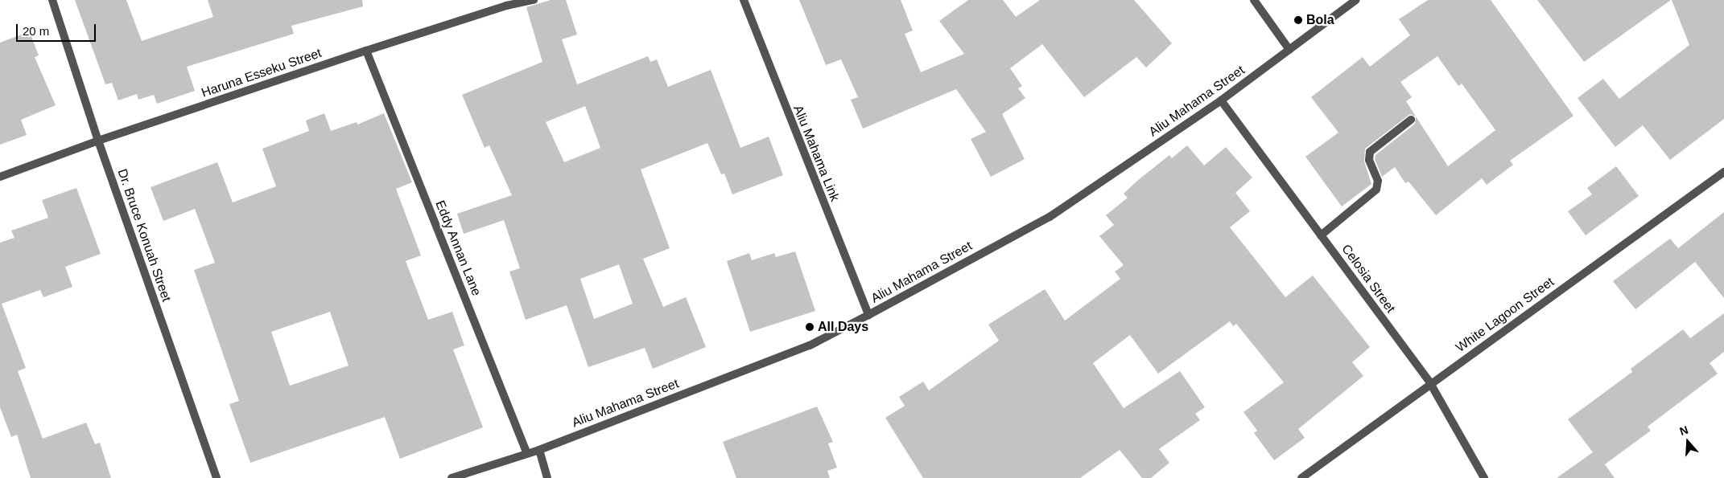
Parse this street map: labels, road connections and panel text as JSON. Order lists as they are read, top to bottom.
{
  "streets": {
    "street": [
      "Haruna Esseku Street",
      "Aliu Mahama Street",
      "Aliu Mahama Link",
      "Dr. Bruce Konuah Street",
      "Eddy Annan Lane",
      "Celosia Street",
      "White Lagoon Street"
    ]
  },
  "crossings": [
    ["Haruna Esseku Street", "Dr. Bruce Konuah Street"],
    ["Haruna Esseku Street", "Eddy Annan Lane"],
    ["Aliu Mahama Street", "Aliu Mahama Link"],
    ["Aliu Mahama Street", "Eddy Annan Lane"],
    ["Aliu Mahama Street", "Celosia Street"],
    ["Celosia Street", "White Lagoon Street"]
  ],
  "places": ["Bola", "All Days"],
  "scale_bar": "20 m",
  "north": "top"
}
